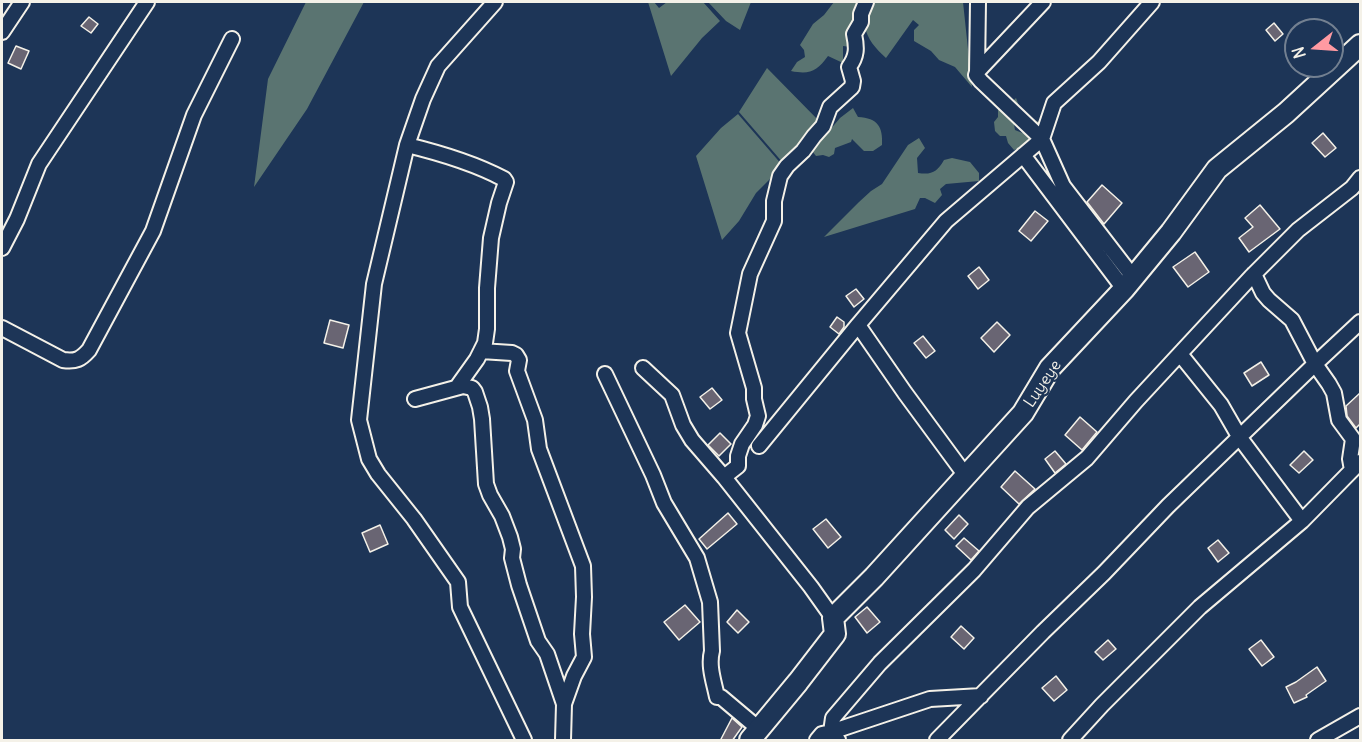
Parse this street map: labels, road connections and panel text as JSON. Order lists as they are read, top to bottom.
{
  "streets": {
    "street": ["Luyeye"]
  },
  "north": "left"
}
